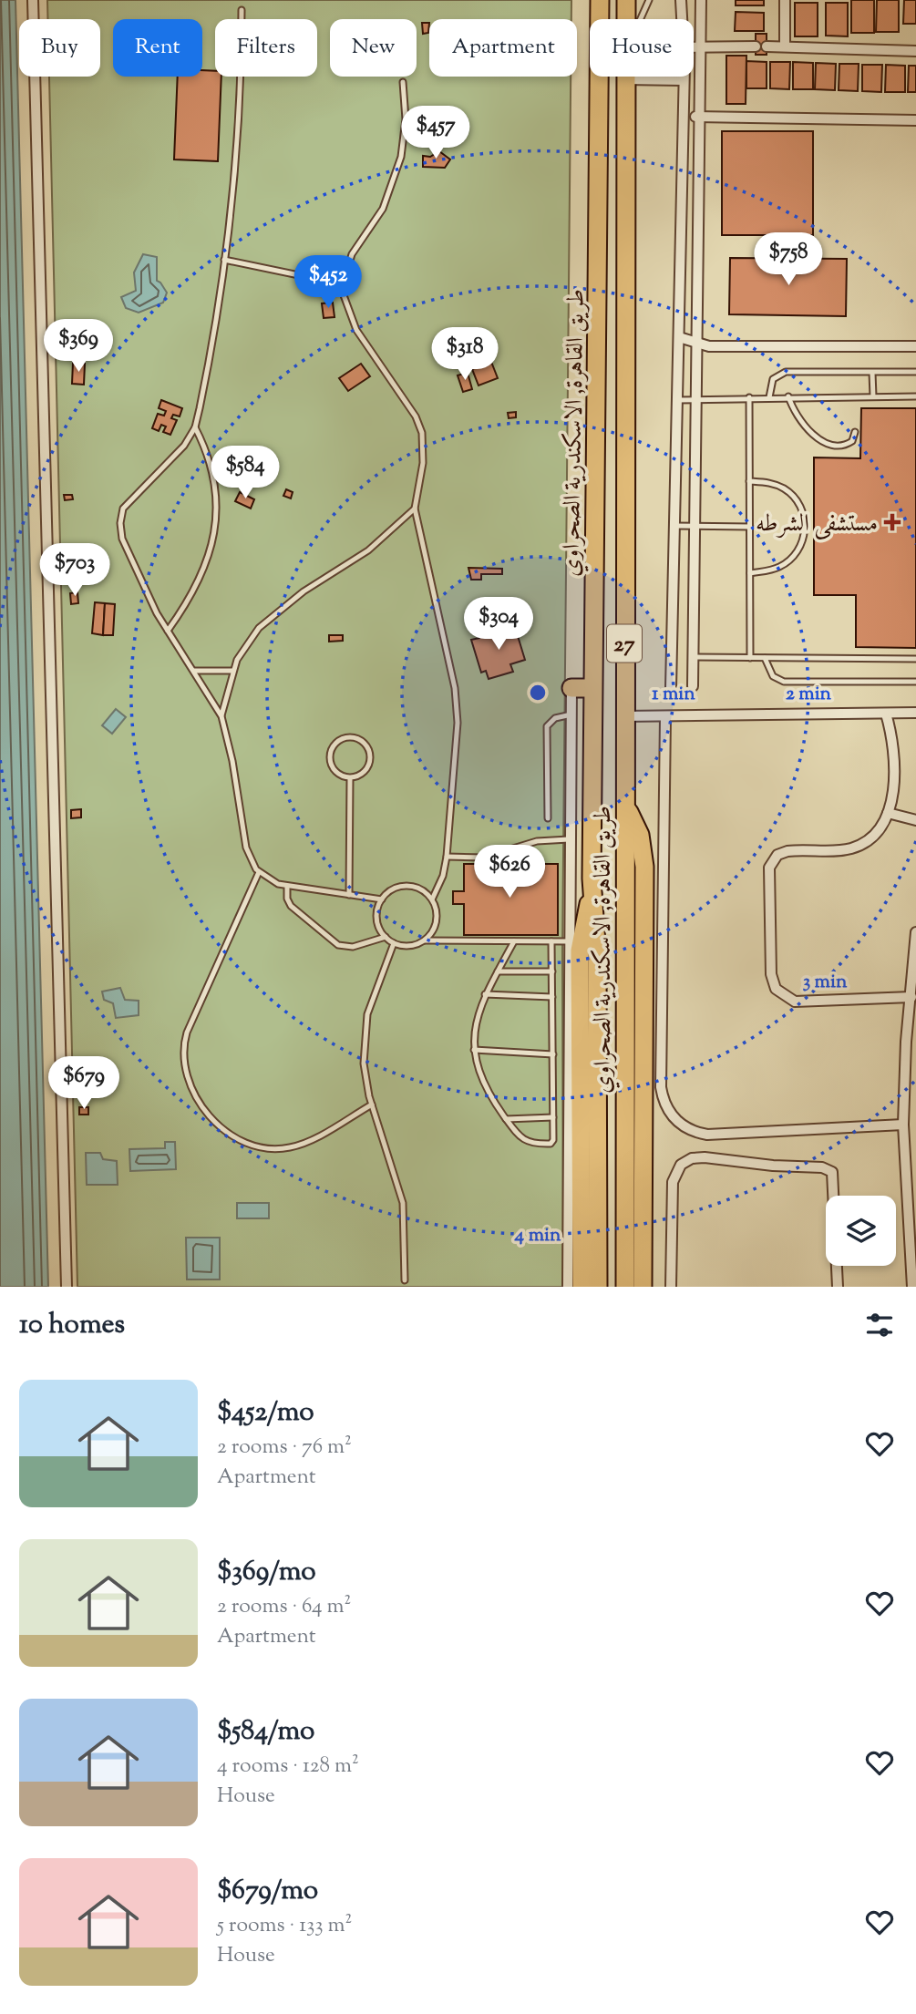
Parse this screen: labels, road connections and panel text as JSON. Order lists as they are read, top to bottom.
{
  "streets": {
    "highway": ["طريق القاهرة, الاسكندرية الصحراوي", "27"]
  },
  "places": {
    "health": ["مستشفى الشرطه"]
  },
  "page": {
    "chip": [
      "Buy",
      "Rent",
      "Filters",
      "New",
      "Apartment",
      "House"
    ],
    "price": [
      "$457",
      "$758",
      "$452",
      "$369",
      "$318",
      "$584",
      "$703",
      "$304",
      "$626",
      "$679"
    ],
    "heading": "10 homes",
    "list": [
      {
        "name": "$452/mo",
        "note": "2 rooms · 76 m² · Apartment"
      },
      {
        "name": "$369/mo",
        "note": "2 rooms · 64 m² · Apartment"
      },
      {
        "name": "$584/mo",
        "note": "4 rooms · 128 m² · House"
      },
      {
        "name": "$679/mo",
        "note": "5 rooms · 133 m² · House"
      }
    ]
  },
  "rings": [
    "1 min",
    "2 min",
    "3 min",
    "4 min"
  ]
}
